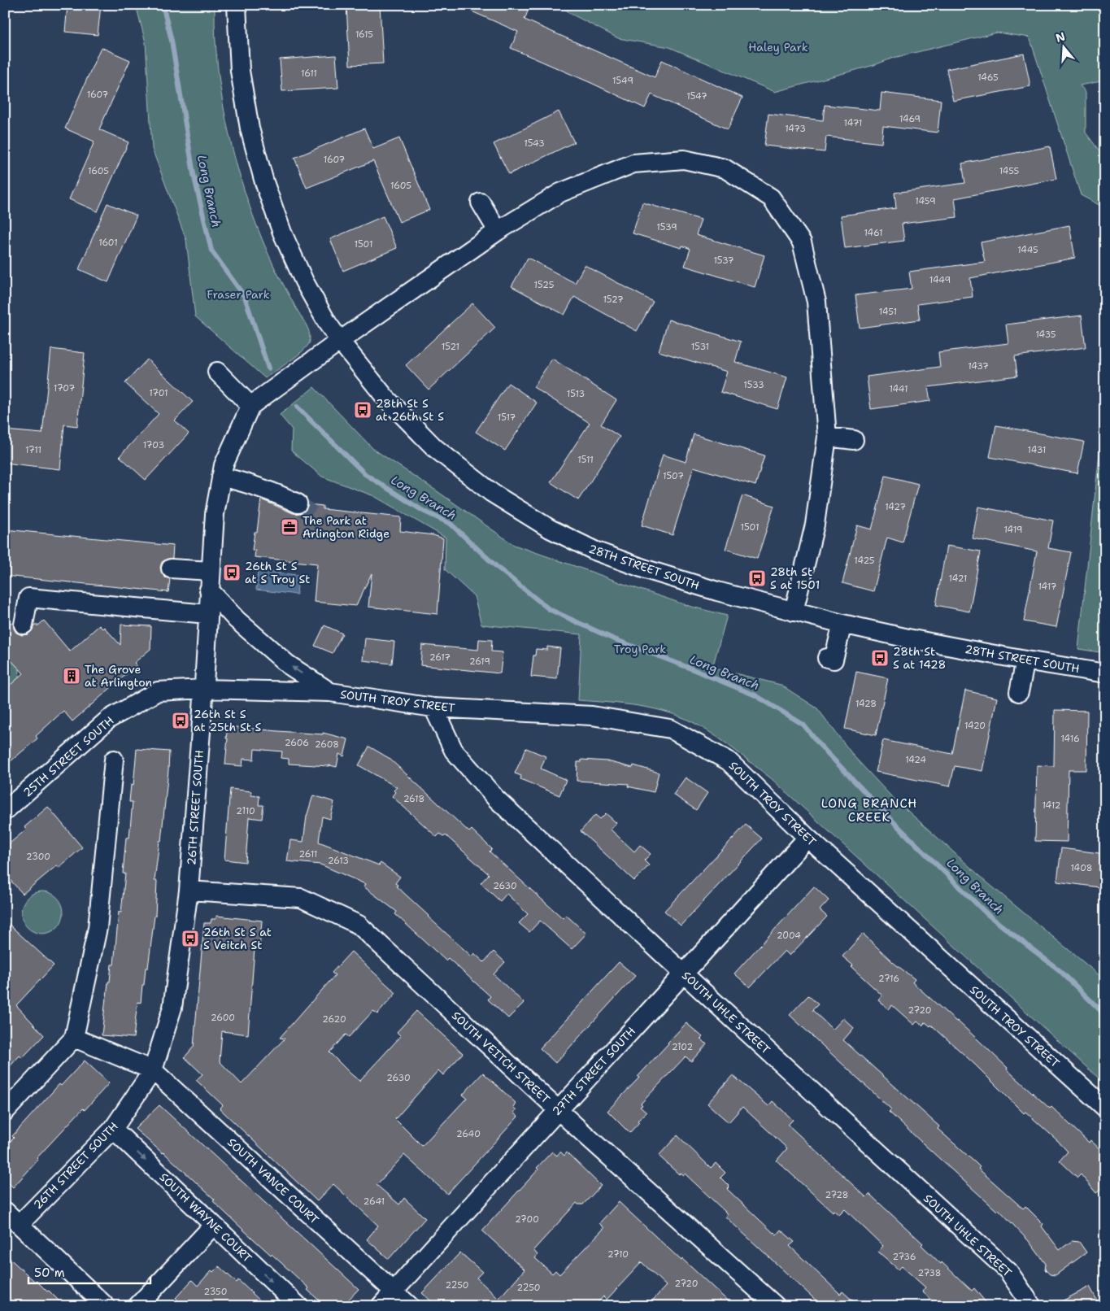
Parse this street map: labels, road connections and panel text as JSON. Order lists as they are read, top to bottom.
{
  "streets": {
    "street": [
      "28TH STREET SOUTH",
      "SOUTH TROY STREET",
      "25TH STREET SOUTH",
      "26TH STREET SOUTH",
      "SOUTH UHLE STREET",
      "SOUTH VEITCH STREET",
      "27TH STREET SOUTH",
      "SOUTH VANCE COURT",
      "SOUTH WAYNE COURT"
    ]
  },
  "crossings": [
    ["28TH STREET SOUTH", "26TH STREET SOUTH"],
    ["SOUTH TROY STREET", "25TH STREET SOUTH"],
    ["SOUTH TROY STREET", "26TH STREET SOUTH"],
    ["SOUTH TROY STREET", "SOUTH UHLE STREET"],
    ["SOUTH TROY STREET", "27TH STREET SOUTH"],
    ["25TH STREET SOUTH", "26TH STREET SOUTH"],
    ["26TH STREET SOUTH", "SOUTH VEITCH STREET"],
    ["26TH STREET SOUTH", "SOUTH VANCE COURT"],
    ["26TH STREET SOUTH", "SOUTH WAYNE COURT"],
    ["SOUTH UHLE STREET", "27TH STREET SOUTH"],
    ["SOUTH VEITCH STREET", "27TH STREET SOUTH"],
    ["27TH STREET SOUTH", "SOUTH VANCE COURT"]
  ],
  "districts": ["LONG BRANCH CREEK"],
  "water": ["Long Branch"],
  "parks": ["Haley Park", "Fraser Park", "Troy Park"],
  "places": {
    "bus stop": [
      "28th St S at 26th St S",
      "26th St S at S Troy St",
      "28th St S at 1501",
      "28th St S at 1428",
      "26th St S at 25th St S",
      "26th St S at S Veitch St"
    ],
    "office": ["The Park at Arlington Ridge"],
    "building": ["The Grove at Arlington"]
  },
  "house_numbers": [
    "1615",
    "1611",
    "1465",
    "1549",
    "1607",
    "1547",
    "1469",
    "1471",
    "1473",
    "1543",
    "1607",
    "1605",
    "1455",
    "1605",
    "1459",
    "1539",
    "1461",
    "1601",
    "1501",
    "1445",
    "1537",
    "1449",
    "1525",
    "1527",
    "1451",
    "1435",
    "1521",
    "1531",
    "1437",
    "1533",
    "1707",
    "1441",
    "1701",
    "1513",
    "1517",
    "1703",
    "1711",
    "1431",
    "1511",
    "1507",
    "1427",
    "1501",
    "1419",
    "1425",
    "1421",
    "1417",
    "2617",
    "2619",
    "1428",
    "1420",
    "1416",
    "2606",
    "2608",
    "1424",
    "2618",
    "1412",
    "2110",
    "2611",
    "2300",
    "2613",
    "1408",
    "2630",
    "2004",
    "2716",
    "2720",
    "2600",
    "2620",
    "2102",
    "2630",
    "2640",
    "2728",
    "2641",
    "2700",
    "2710",
    "2736",
    "2738",
    "2720",
    "2250",
    "2250",
    "2350"
  ],
  "scale_bar": "50 m",
  "north": "top"
}
